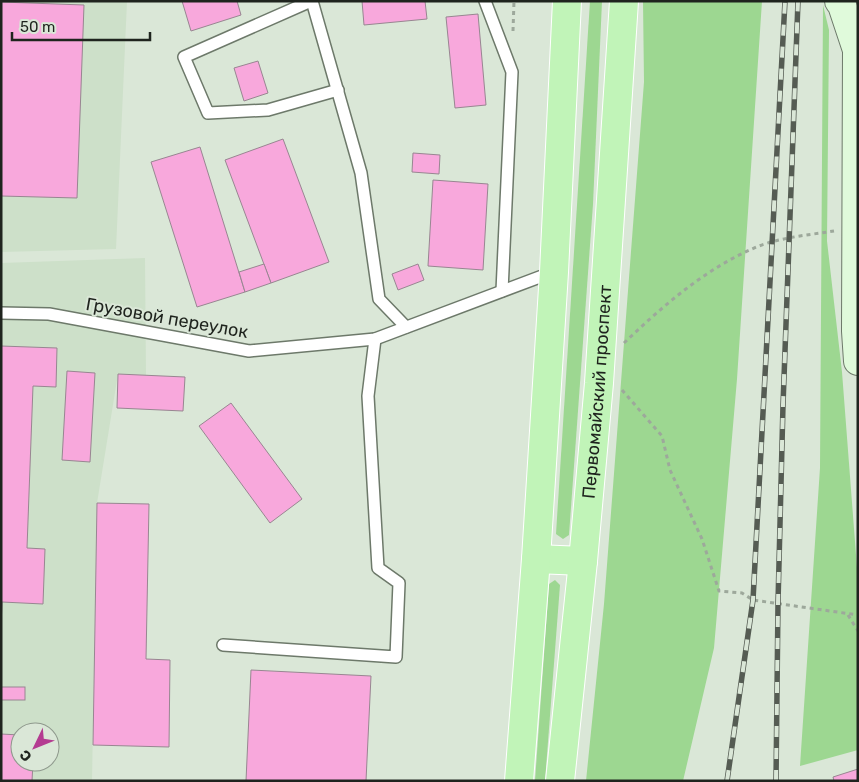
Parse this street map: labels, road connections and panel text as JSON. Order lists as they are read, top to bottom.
{
  "streets": {
    "main road": ["Первомайский проспект"],
    "lane": ["Грузовой переулок"]
  },
  "scale_bar": "50 m",
  "north": "bottom left"
}
